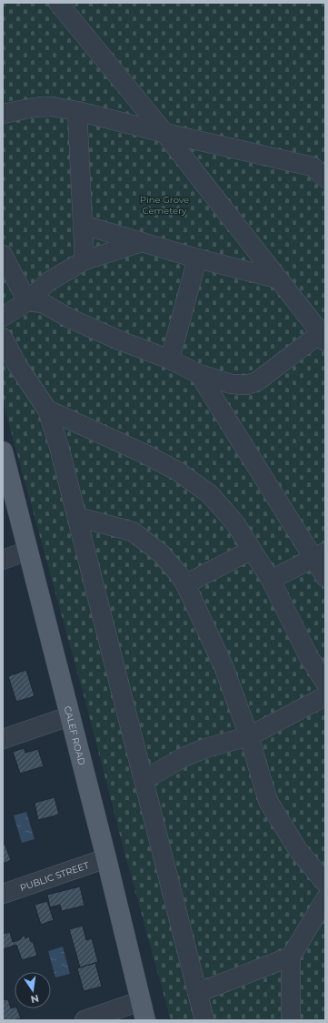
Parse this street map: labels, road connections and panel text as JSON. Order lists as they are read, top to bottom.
{
  "streets": {
    "main road": ["CALEF ROAD"],
    "street": ["PUBLIC STREET"]
  },
  "crossings": [
    ["CALEF ROAD", "PUBLIC STREET"]
  ],
  "parks": ["Pine Grove Cemetery"],
  "north": "bottom"
}
